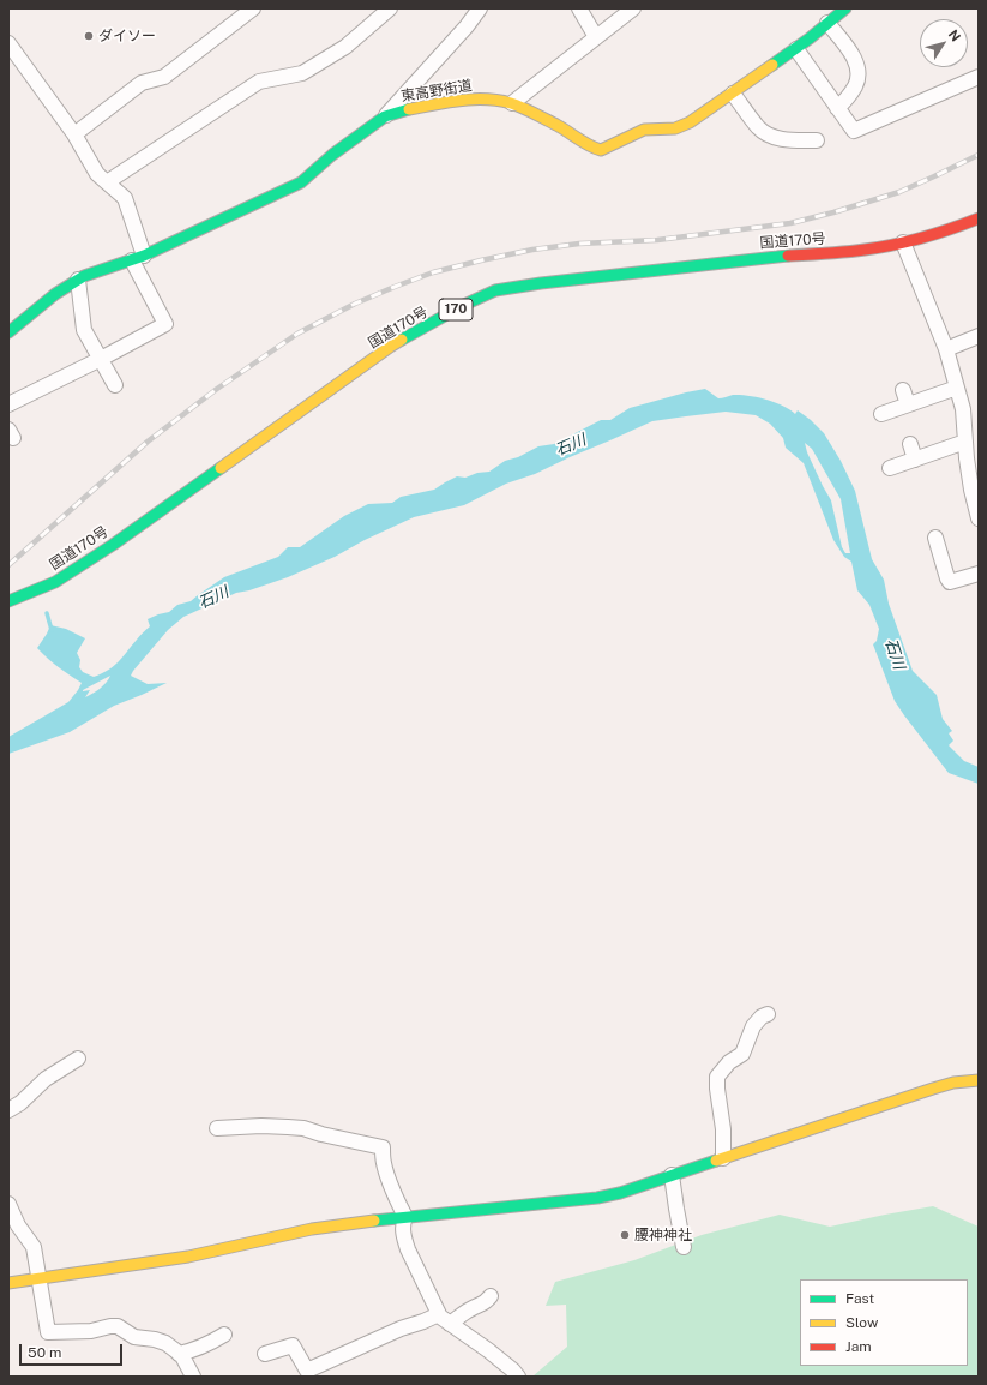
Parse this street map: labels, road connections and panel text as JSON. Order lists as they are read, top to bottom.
{
  "streets": {
    "main road": ["東高野街道", "国道170号", "170"]
  },
  "water": ["石川"],
  "places": ["ダイソー", "腰神神社"],
  "legend": ["Fast", "Slow", "Jam"],
  "scale_bar": "50 m",
  "north": "top right"
}
